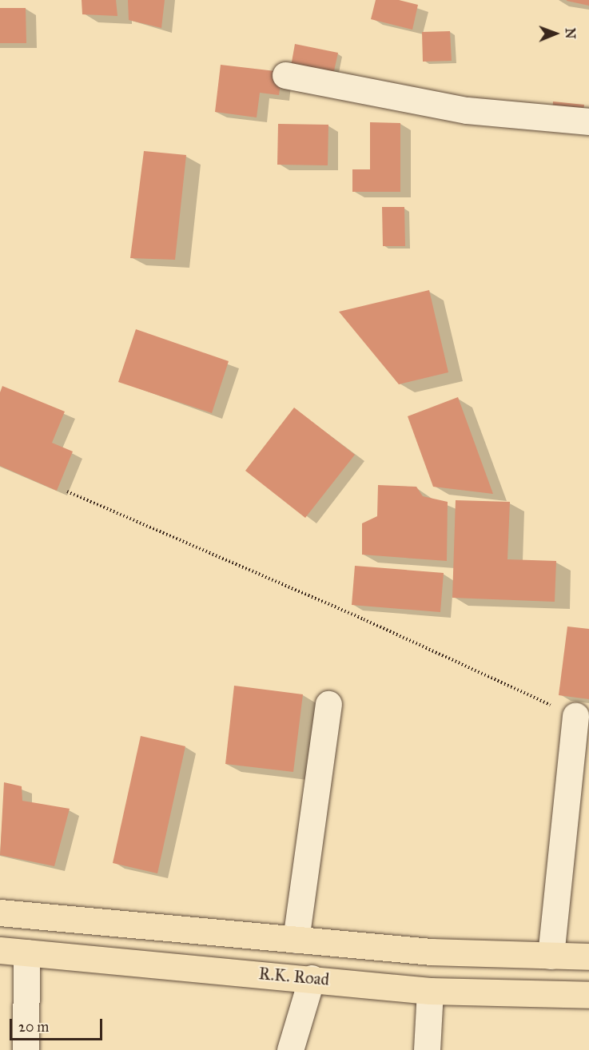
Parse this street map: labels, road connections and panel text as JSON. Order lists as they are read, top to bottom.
{
  "streets": {
    "highway": ["R.K. Road"]
  },
  "scale_bar": "20 m",
  "north": "right"
}
